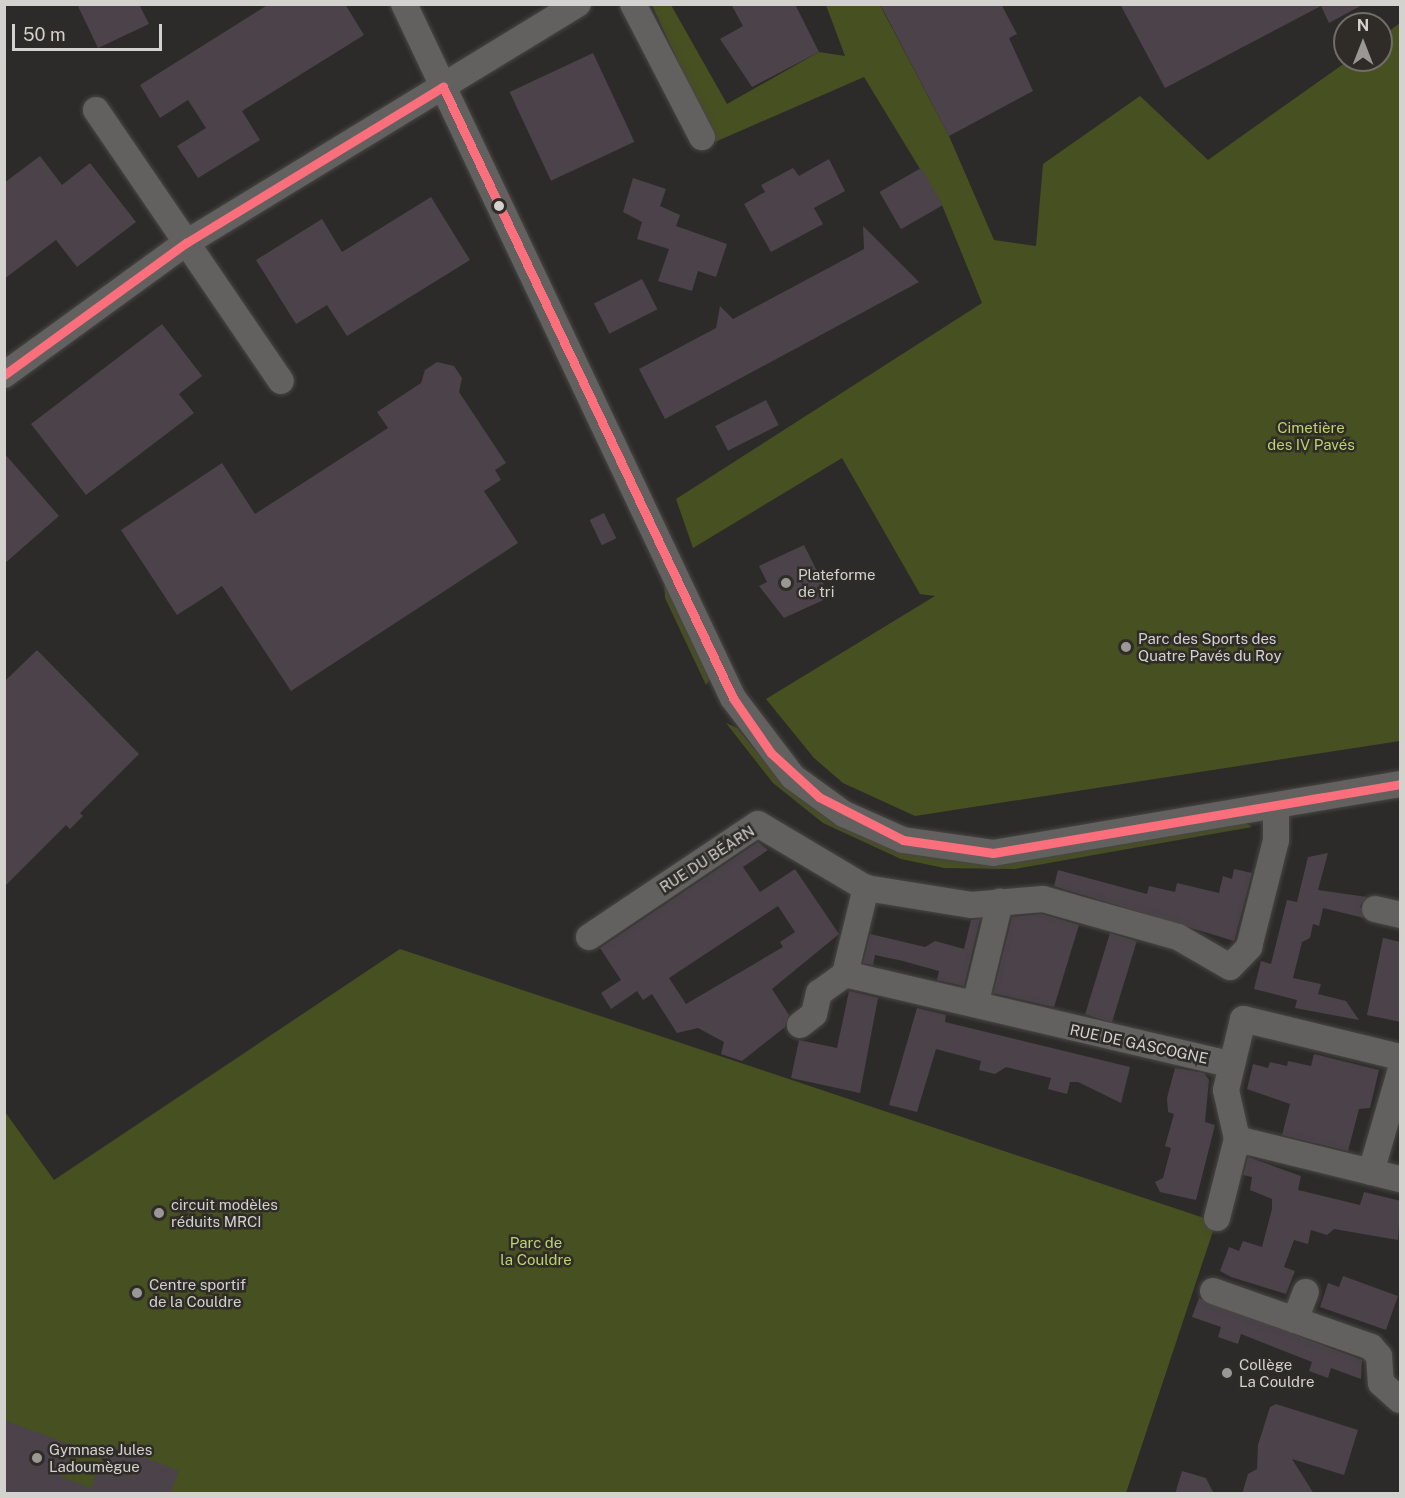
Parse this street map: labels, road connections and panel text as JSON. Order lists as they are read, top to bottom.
{
  "streets": {
    "street": ["RUE DU BÉARN", "RUE DE GASCOGNE"]
  },
  "parks": ["Cimetière des IV Pavés", "Parc de la Couldre"],
  "places": [
    "Plateforme de tri",
    "Parc des Sports des Quatre Pavés du Roy",
    "circuit modèles réduits MRCI",
    "Centre sportif de la Couldre",
    "Collège La Couldre",
    "Gymnase Jules Ladoumègue"
  ],
  "scale_bar": "50 m",
  "north": "top"
}
